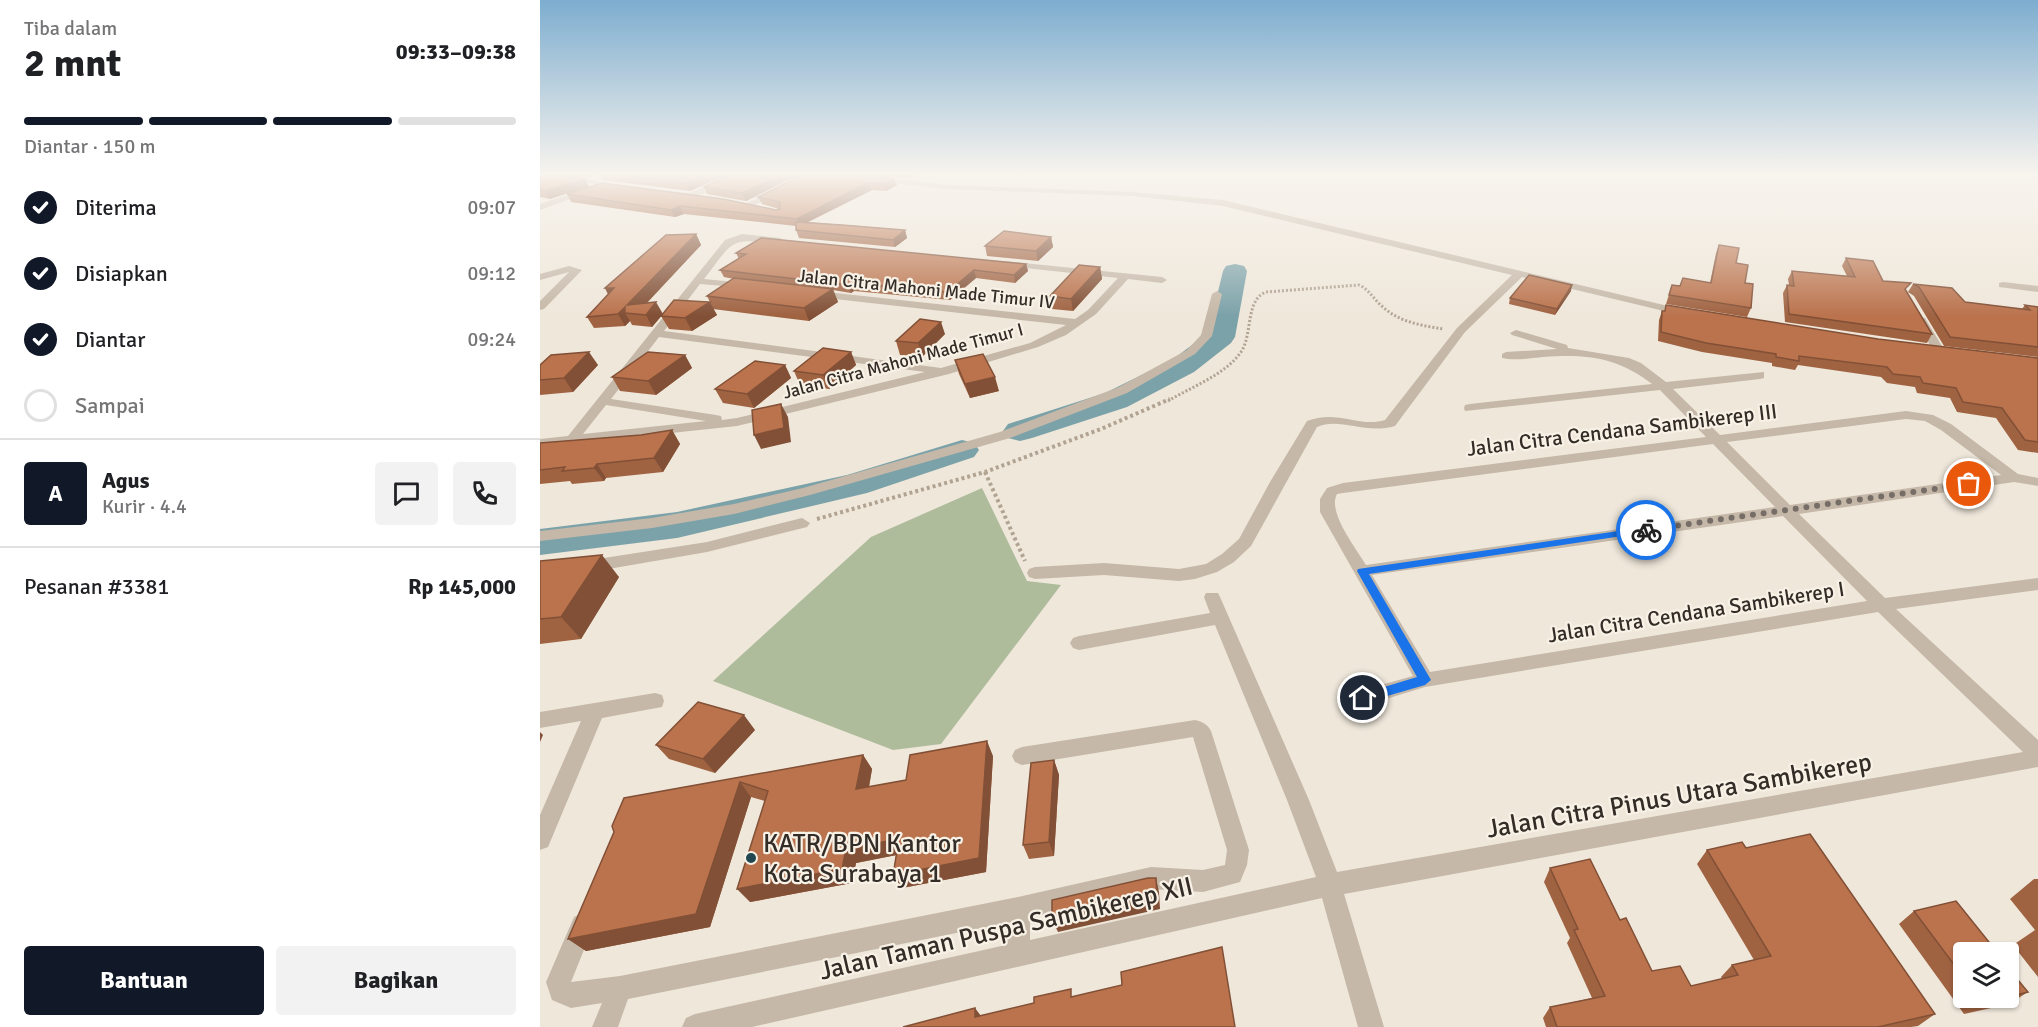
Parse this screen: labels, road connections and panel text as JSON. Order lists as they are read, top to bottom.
{
  "streets": {
    "street": [
      "Jalan Citra Mahoni Made Timur IV",
      "Jalan Citra Mahoni Made Timur I",
      "Jalan Citra Cendana Sambikerep III",
      "Jalan Citra Cendana Sambikerep I",
      "Jalan Citra Pinus Utara Sambikerep",
      "Jalan Taman Puspa Sambikerep XII"
    ]
  },
  "crossings": [
    ["Jalan Citra Mahoni Made Timur IV", "Jalan Citra Mahoni Made Timur I"],
    ["Jalan Citra Pinus Utara Sambikerep", "Jalan Taman Puspa Sambikerep XII"]
  ],
  "places": ["KATR/BPN Kantor Kota Surabaya 1"],
  "page": {
    "heading": ["2 mnt", "Tiba dalam", "09:33–09:38"],
    "panel": [
      "Agus",
      "Kurir · 4.4",
      "Pesanan #3381",
      "Rp 145,000"
    ],
    "bar": "Diantar · 150 m",
    "list": [
      ["Diterima", "09:07"],
      ["Disiapkan", "09:12"],
      ["Diantar", "09:24"],
      "Sampai"
    ],
    "round": "A",
    "buttons": ["Bantuan", "Bagikan"]
  }
}
